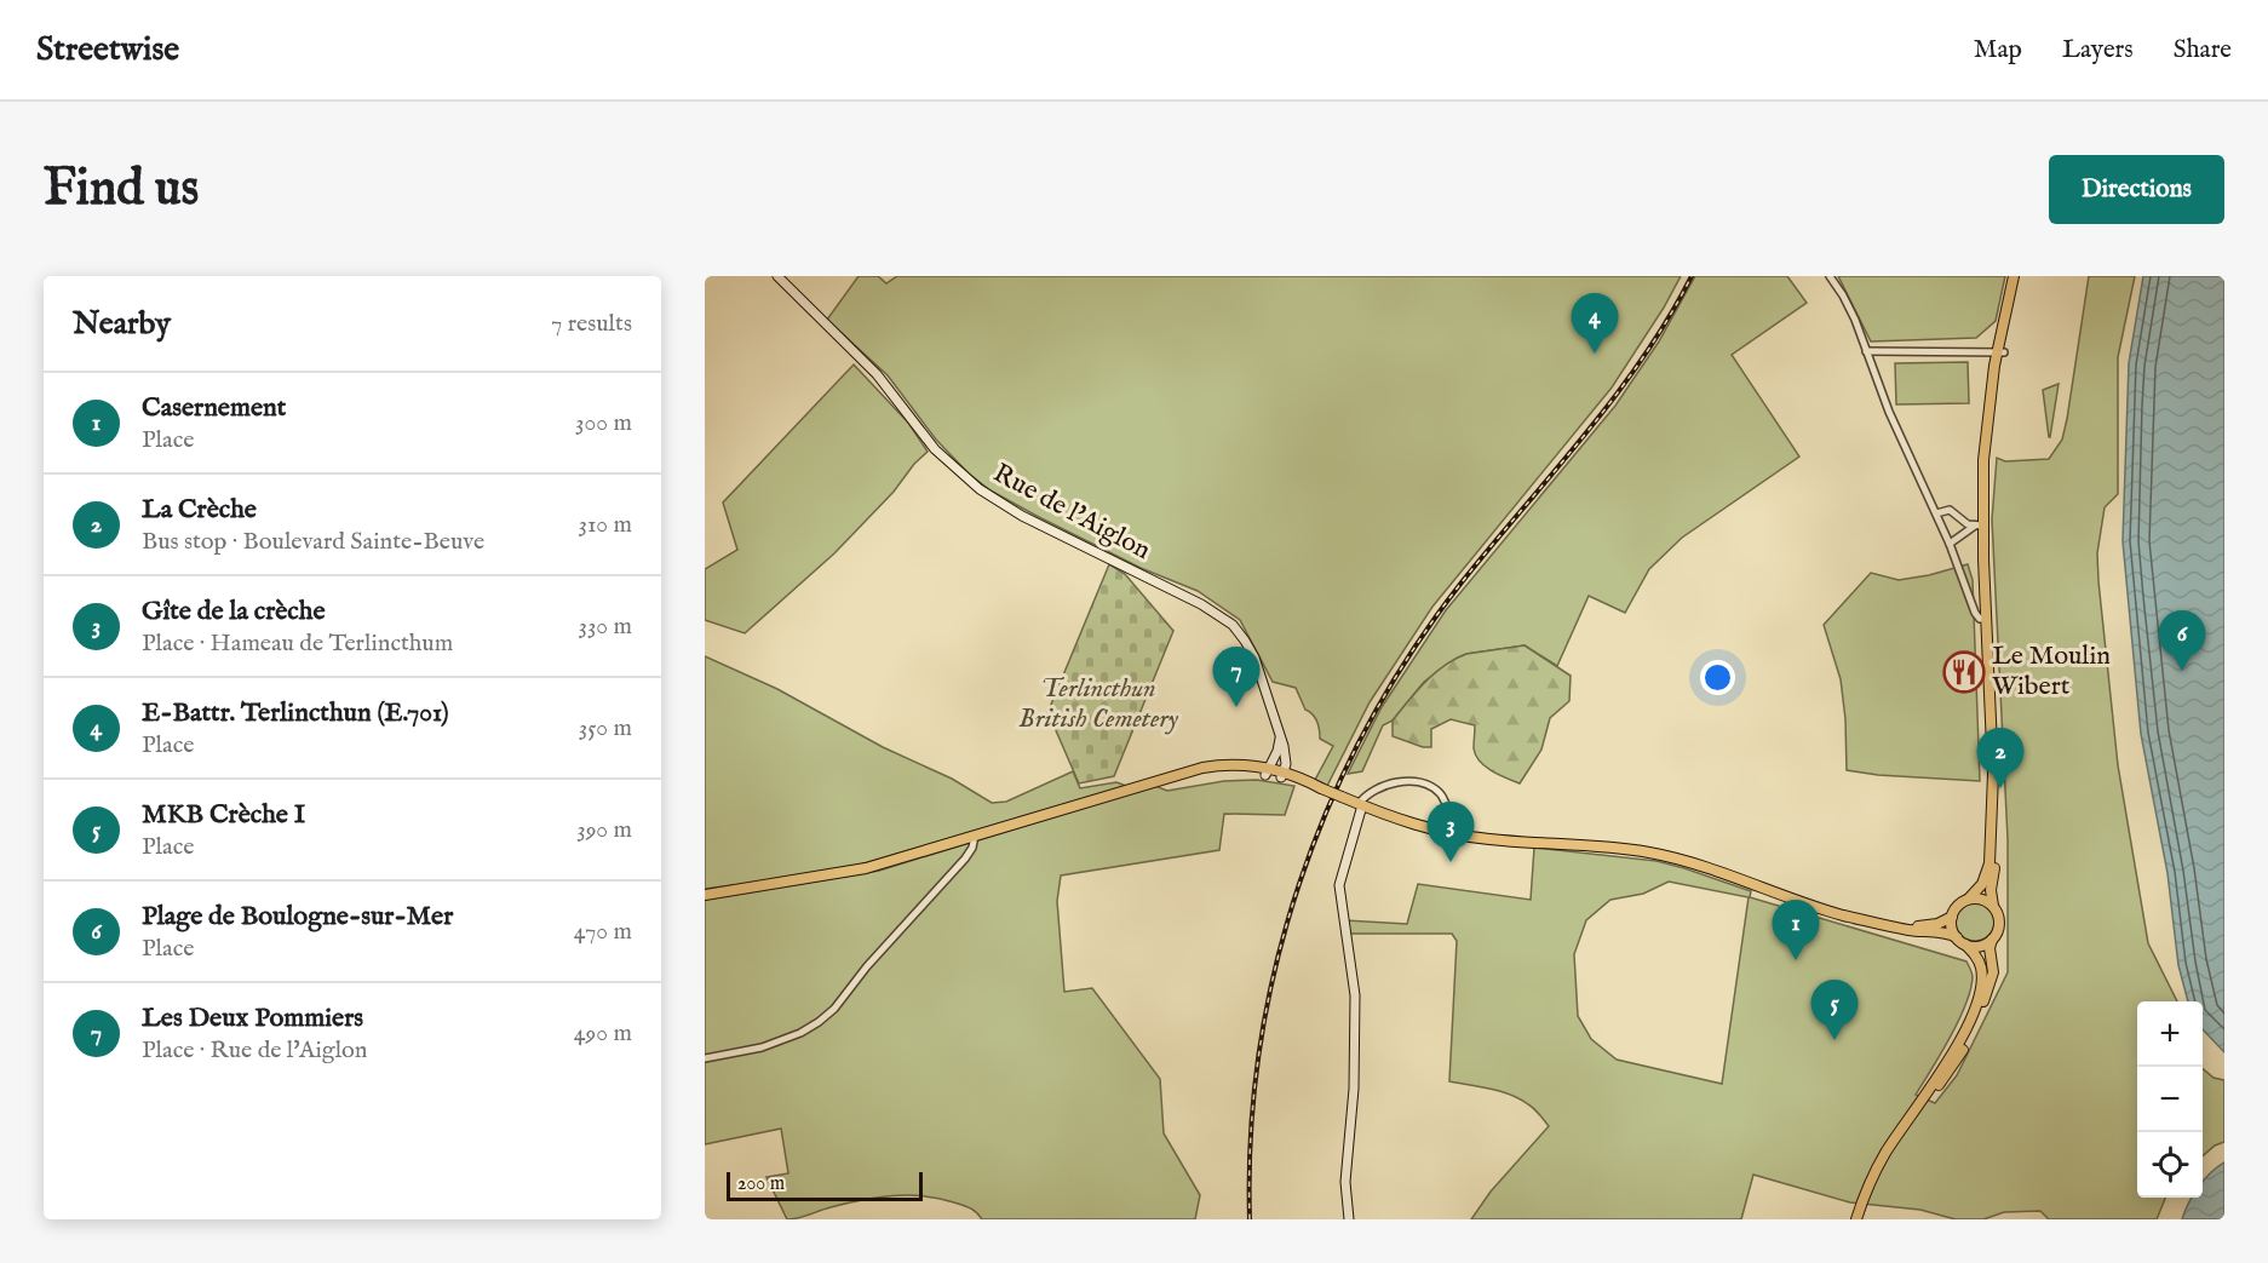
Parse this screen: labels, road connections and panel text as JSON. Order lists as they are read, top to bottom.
{
  "streets": {
    "main road": ["Rue de l'Aiglon"]
  },
  "parks": ["Terlincthun British Cemetery"],
  "places": {
    "restaurant": ["Le Moulin Wibert"]
  },
  "scale_bar": "200 m",
  "page": {
    "header": "Streetwise",
    "nav": ["Map", "Layers", "Share"],
    "buttons": "Directions",
    "title": "Find us",
    "heading": ["Nearby", "7 results"],
    "pins": [
      "4",
      "6",
      "7",
      "2",
      "3",
      "1",
      "5"
    ],
    "list": [
      {
        "mark": "1",
        "name": "Casernement",
        "note": "Place",
        "value": "300 m"
      },
      {
        "mark": "2",
        "name": "La Crèche",
        "note": "Bus stop · Boulevard Sainte-Beuve",
        "value": "310 m"
      },
      {
        "mark": "3",
        "name": "Gîte de la crèche",
        "note": "Place · Hameau de Terlincthum",
        "value": "330 m"
      },
      {
        "mark": "4",
        "name": "E-Battr. Terlincthun (E.701)",
        "note": "Place",
        "value": "350 m"
      },
      {
        "mark": "5",
        "name": "MKB Crèche I",
        "note": "Place",
        "value": "390 m"
      },
      {
        "mark": "6",
        "name": "Plage de Boulogne-sur-Mer",
        "note": "Place",
        "value": "470 m"
      },
      {
        "mark": "7",
        "name": "Les Deux Pommiers",
        "note": "Place · Rue de l'Aiglon",
        "value": "490 m"
      }
    ],
    "map_buttons": ["+", "−"],
    "scale": "200 m"
  }
}
